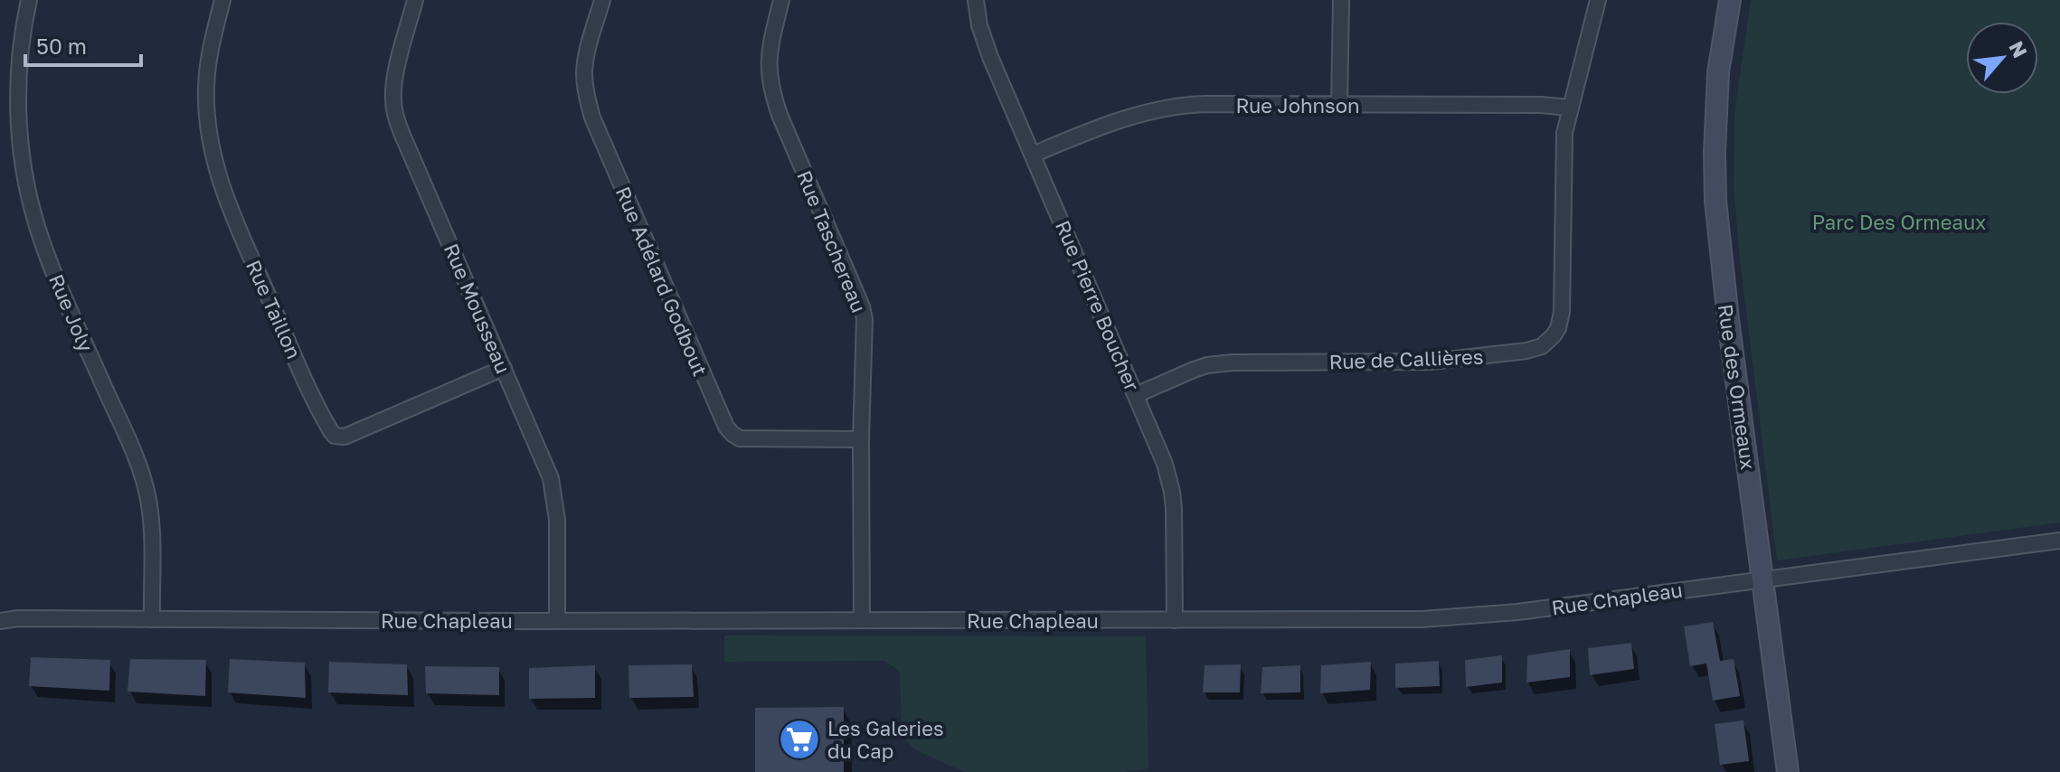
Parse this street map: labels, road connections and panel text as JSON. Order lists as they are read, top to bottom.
{
  "streets": {
    "street": [
      "Rue Johnson",
      "Rue Taschereau",
      "Rue Adélard Godbout",
      "Rue Pierre Boucher",
      "Rue Mousseau",
      "Rue Taillon",
      "Rue Joly",
      "Rue de Callières",
      "Rue des Ormeaux",
      "Rue Chapleau"
    ]
  },
  "crossings": [
    ["Rue Johnson", "Rue Pierre Boucher"],
    ["Rue Johnson", "Rue de Callières"],
    ["Rue Taschereau", "Rue Adélard Godbout"],
    ["Rue Taschereau", "Rue Chapleau"],
    ["Rue Pierre Boucher", "Rue de Callières"],
    ["Rue Pierre Boucher", "Rue Chapleau"],
    ["Rue Mousseau", "Rue Taillon"],
    ["Rue Mousseau", "Rue Chapleau"],
    ["Rue Joly", "Rue Chapleau"],
    ["Rue des Ormeaux", "Rue Chapleau"]
  ],
  "parks": ["Parc Des Ormeaux"],
  "places": {
    "supermarket": ["Les Galeries du Cap"]
  },
  "scale_bar": "50 m",
  "north": "top right"
}
